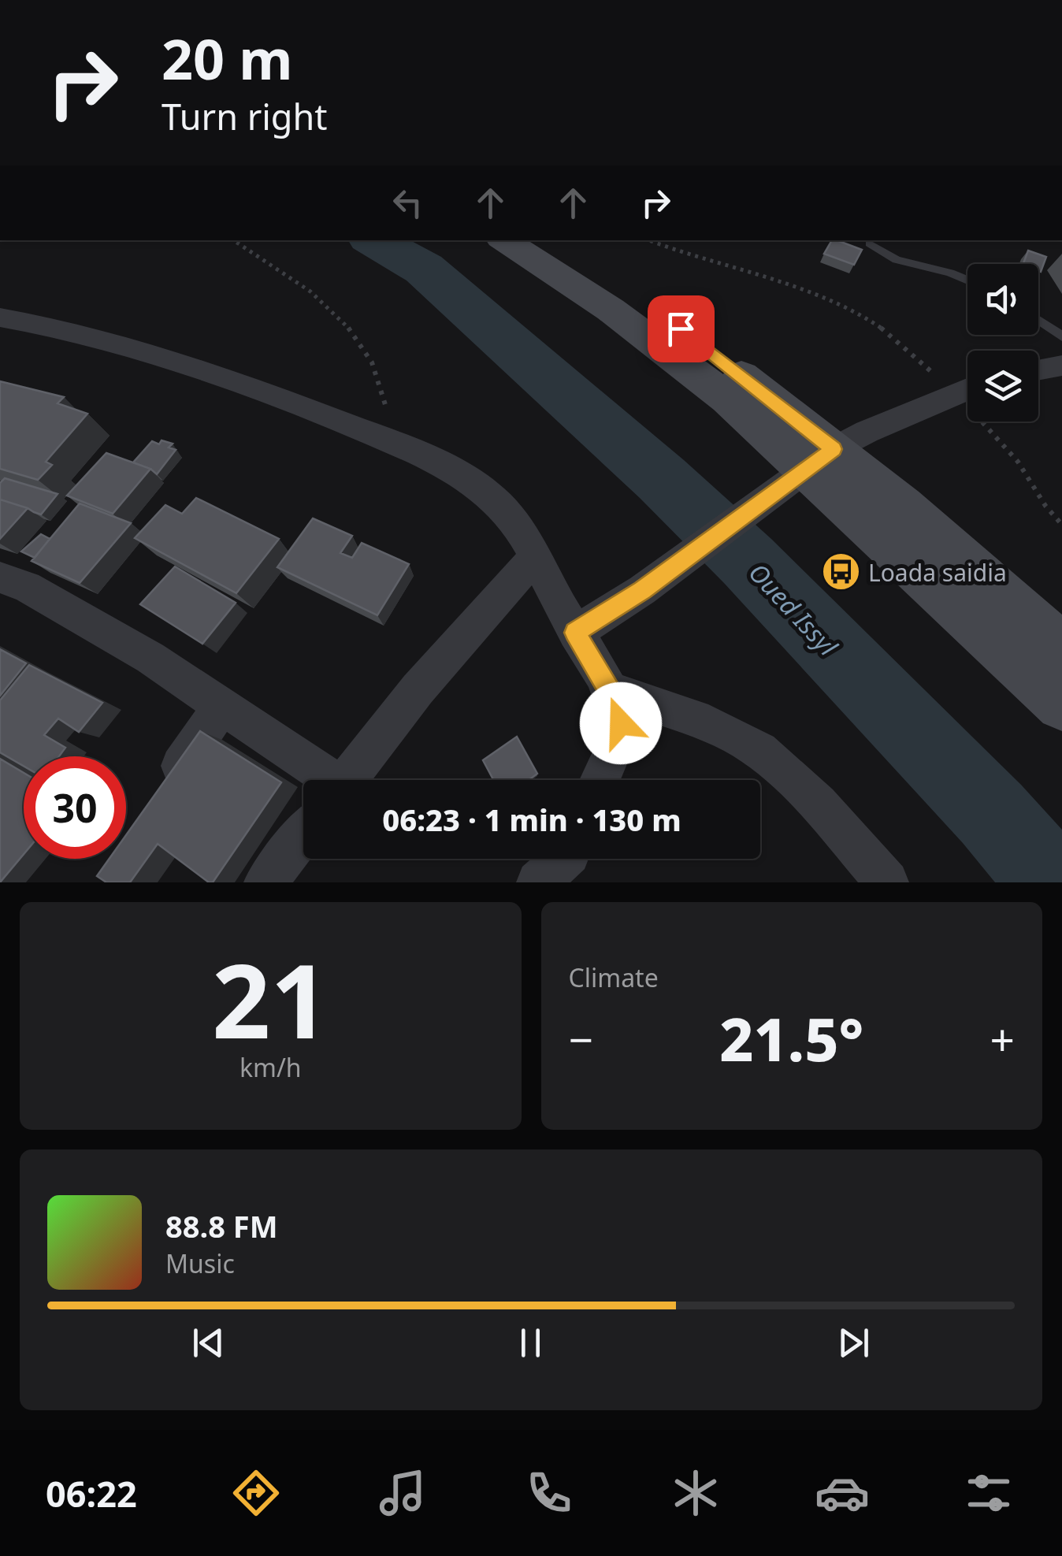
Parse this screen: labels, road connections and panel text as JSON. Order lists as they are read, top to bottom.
{
  "water": ["Oued Issyl"],
  "places": {
    "bus stop": ["Loada saidia"]
  },
  "page": {
    "turn": ["20 m", "Turn right"],
    "limit": "30",
    "trip": "06:23 · 1 min · 130 m",
    "tile": [
      ["21", "km/h"],
      "Climate"
    ],
    "heat": ["−", "21.5°", "+"],
    "song": ["88.8 FM", "Music"],
    "tabs": "06:22"
  }
}
